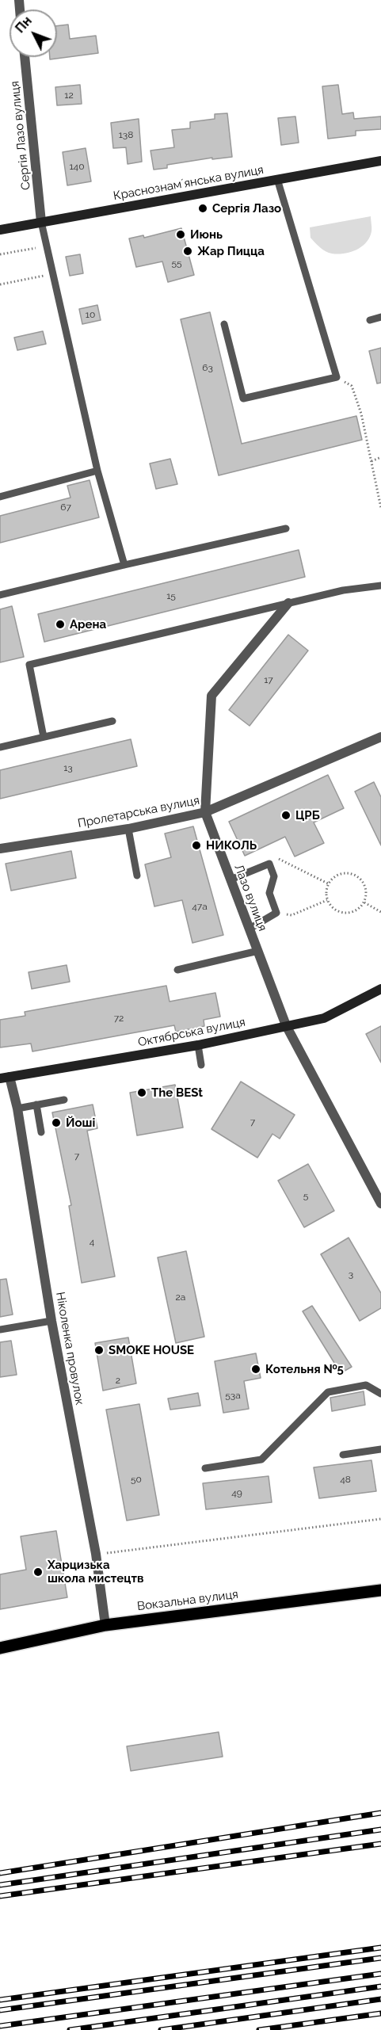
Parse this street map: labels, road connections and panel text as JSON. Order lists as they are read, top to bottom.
{
  "streets": {
    "main road": ["Вокзальна вулиця"],
    "street": [
      "Сергія Лазо вулиця",
      "Краснознамʼянська вулиця",
      "Пролетарська вулиця",
      "Лазо вулиця",
      "Октябрська вулиця",
      "Ніколенка провулок"
    ]
  },
  "crossings": [
    ["Сергія Лазо вулиця", "Краснознамʼянська вулиця"],
    ["Пролетарська вулиця", "Лазо вулиця"],
    ["Лазо вулиця", "Октябрська вулиця"],
    ["Октябрська вулиця", "Ніколенка провулок"],
    ["Ніколенка провулок", "Вокзальна вулиця"]
  ],
  "places": [
    "Сергія Лазо",
    "Июнь",
    "Жар Пицца",
    "Арена",
    "ЦРБ",
    "НИКОЛЬ",
    "The BESt",
    "Йоші",
    "SMOKE HOUSE",
    "Котельня №5",
    "Харцизька школа мистецтв"
  ],
  "house_numbers": [
    "12",
    "138",
    "140",
    "55",
    "10",
    "63",
    "67",
    "15",
    "17",
    "13",
    "47а",
    "72",
    "7",
    "7",
    "5",
    "4",
    "3",
    "2а",
    "2",
    "53а",
    "50",
    "48",
    "49"
  ],
  "north": "top left"
}
